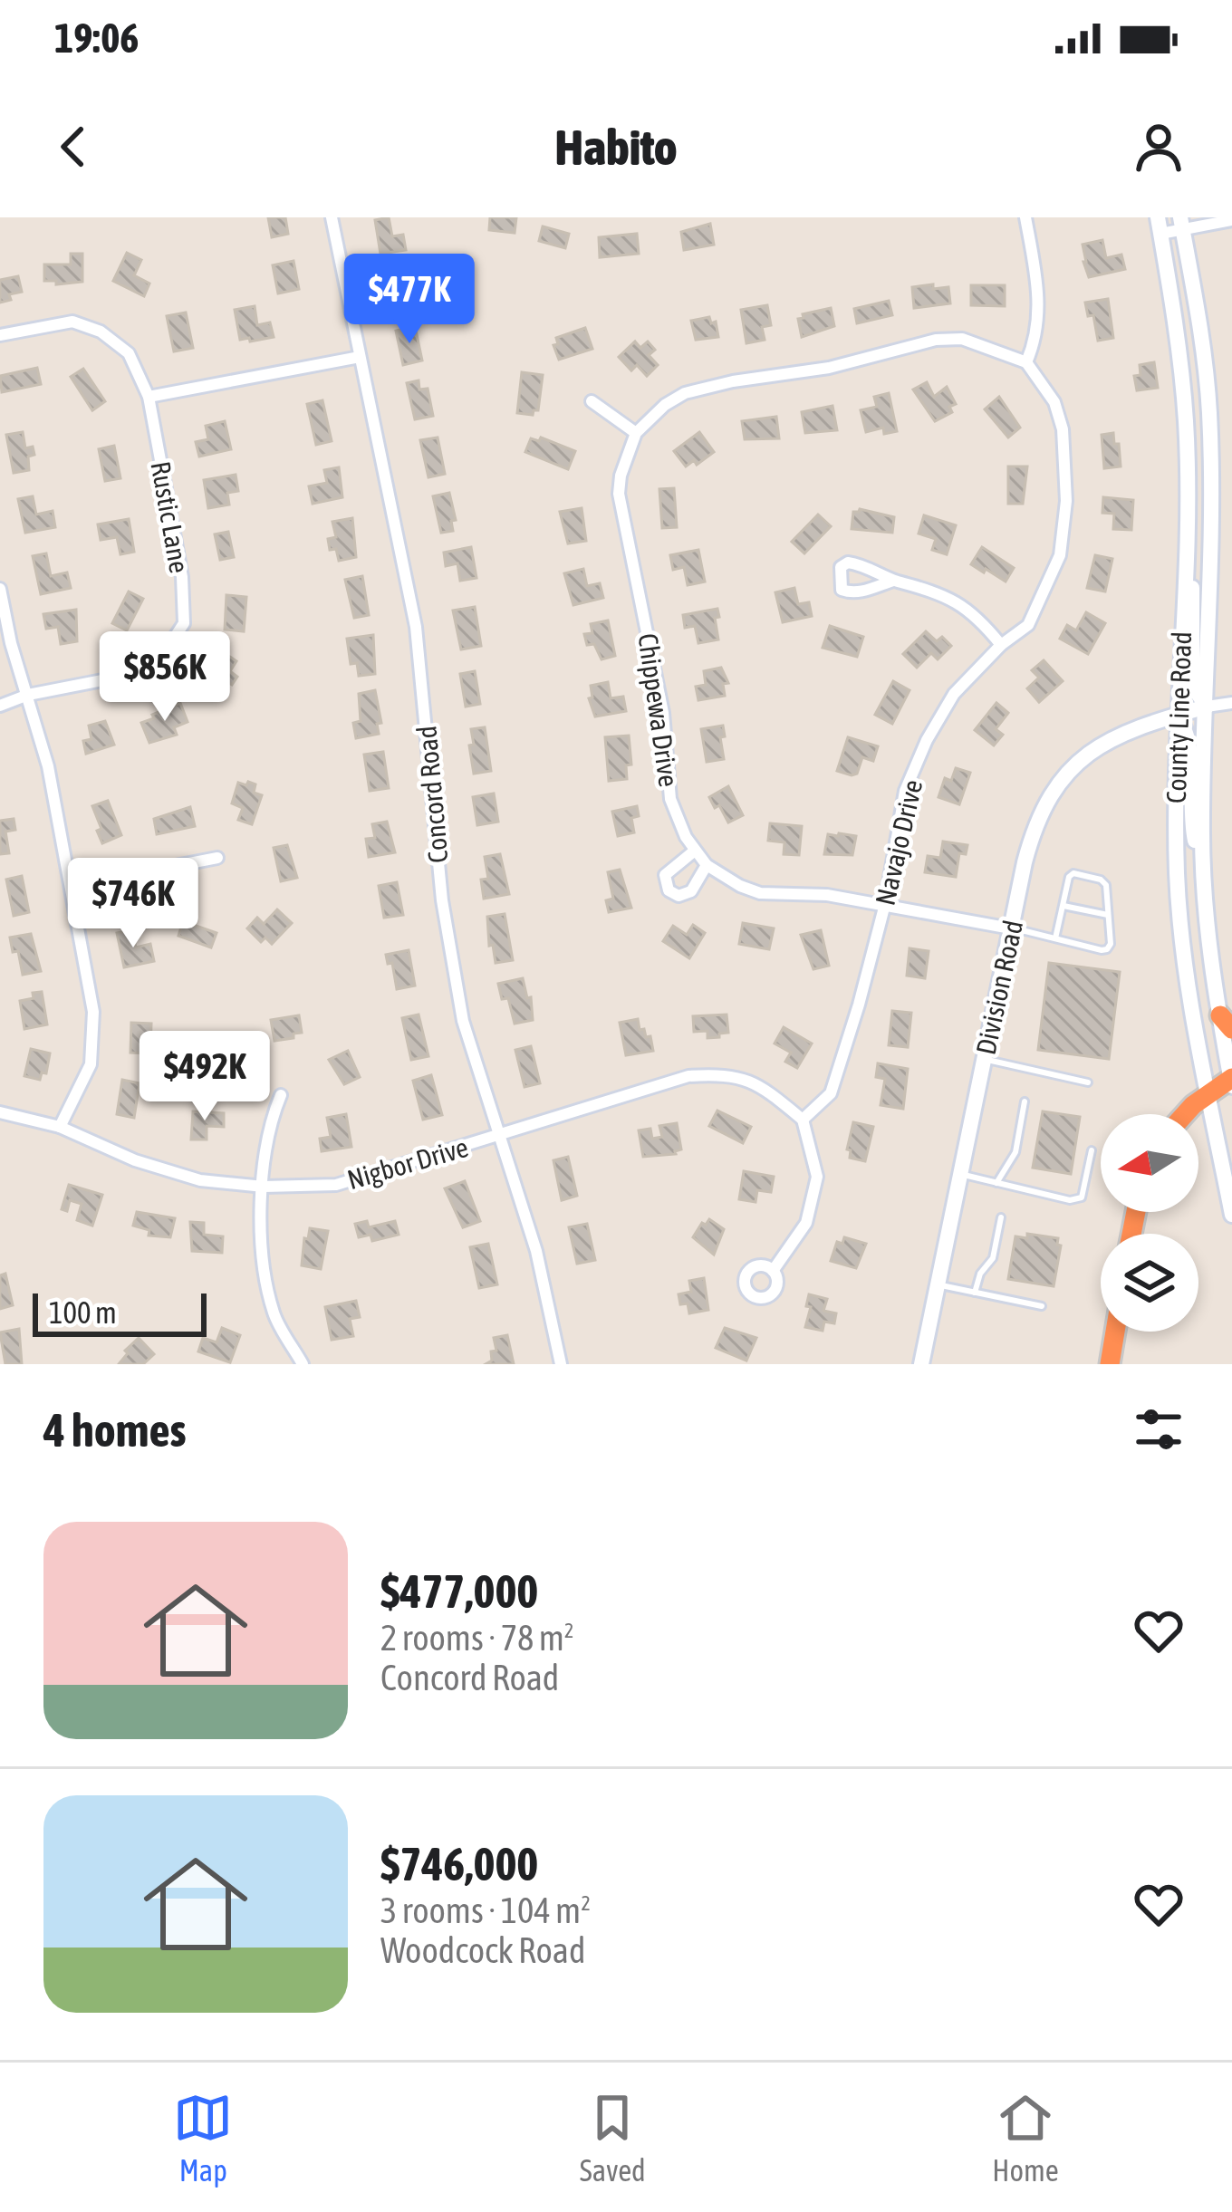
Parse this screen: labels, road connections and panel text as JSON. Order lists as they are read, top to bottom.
{
  "streets": {
    "main road": ["County Line Road", "Division Road"],
    "street": [
      "Rustic Lane",
      "Chippewa Drive",
      "Concord Road",
      "Navajo Drive",
      "Nigbor Drive"
    ]
  },
  "crossings": [
    ["Chippewa Drive", "Navajo Drive"],
    ["Chippewa Drive", "Division Road"],
    ["County Line Road", "Division Road"],
    ["Concord Road", "Nigbor Drive"],
    ["Navajo Drive", "Nigbor Drive"]
  ],
  "scale_bar": "100 m",
  "north": "left",
  "page": {
    "status": "19:06",
    "header": "Habito",
    "price": [
      "$477K",
      "$856K",
      "$746K",
      "$492K"
    ],
    "scale": "100 m",
    "heading": "4 homes",
    "list": [
      {
        "name": "$477,000",
        "note": "2 rooms · 78 m² · Concord Road"
      },
      {
        "name": "$746,000",
        "note": "3 rooms · 104 m² · Woodcock Road"
      }
    ],
    "tabs": ["Map", "Saved", "Home"]
  }
}
